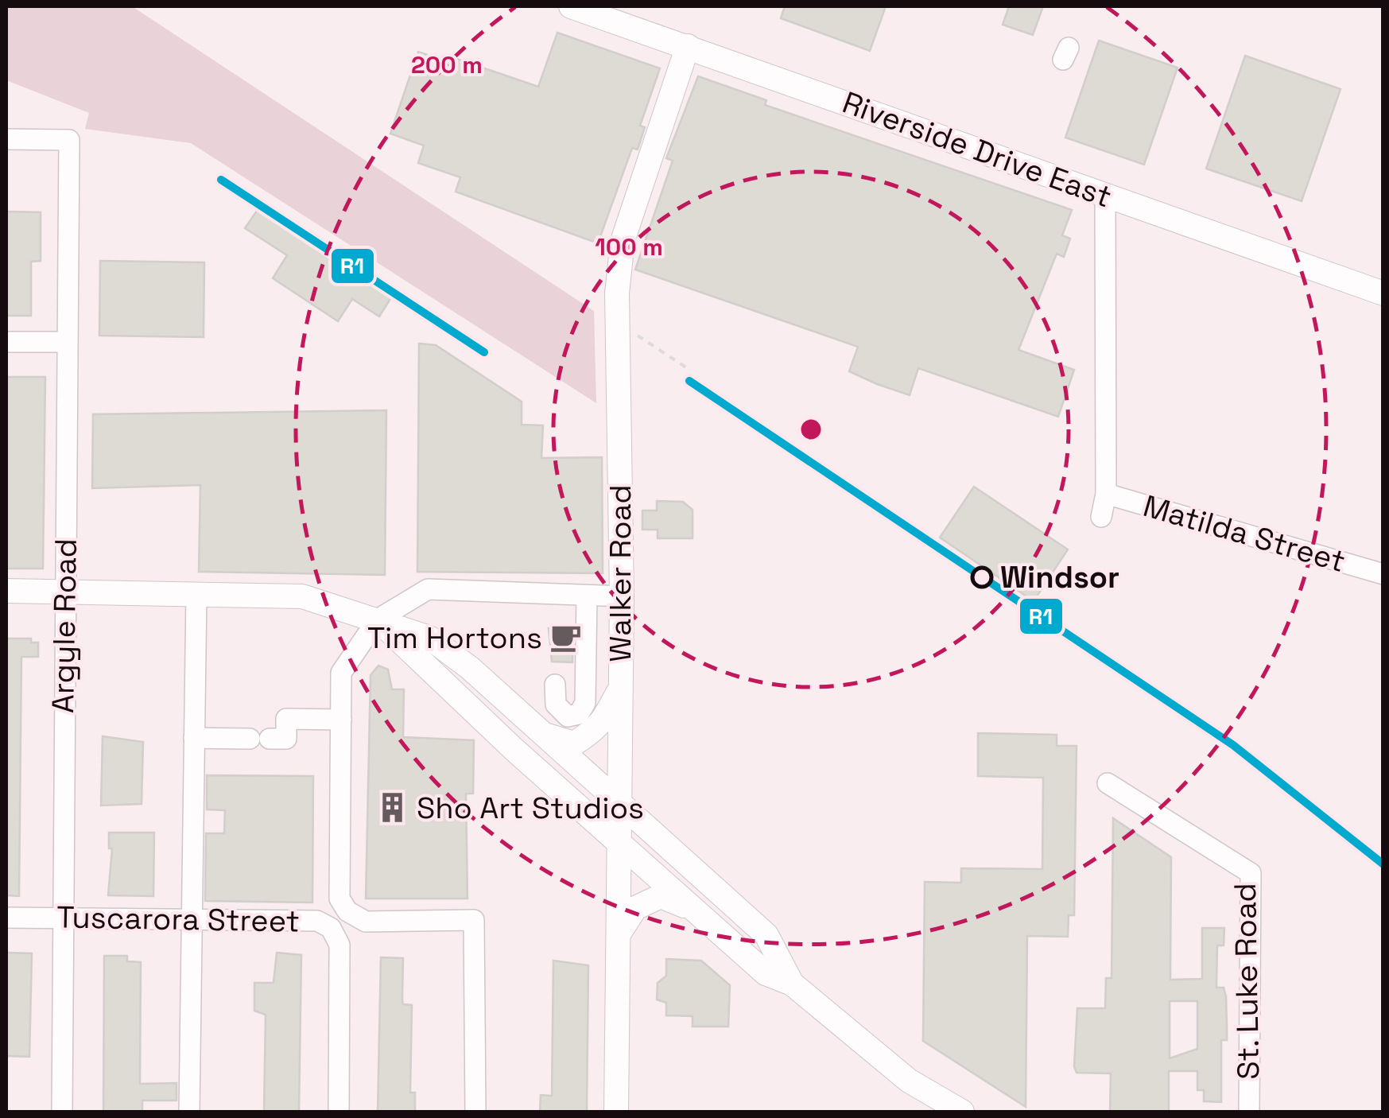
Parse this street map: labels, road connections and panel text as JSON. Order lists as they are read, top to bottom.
{
  "streets": {
    "main road": ["Riverside Drive East", "Walker Road"],
    "street": [
      "Matilda Street",
      "Argyle Road",
      "Tuscarora Street",
      "St. Luke Road"
    ]
  },
  "crossings": [
    ["Riverside Drive East", "Walker Road"],
    ["Argyle Road", "Tuscarora Street"]
  ],
  "places": {
    "other": ["Windsor"],
    "cafe": ["Tim Hortons"],
    "building": ["Sho Art Studios"]
  },
  "lines": ["transit line R1"],
  "rings": ["200 m", "100 m"]
}
